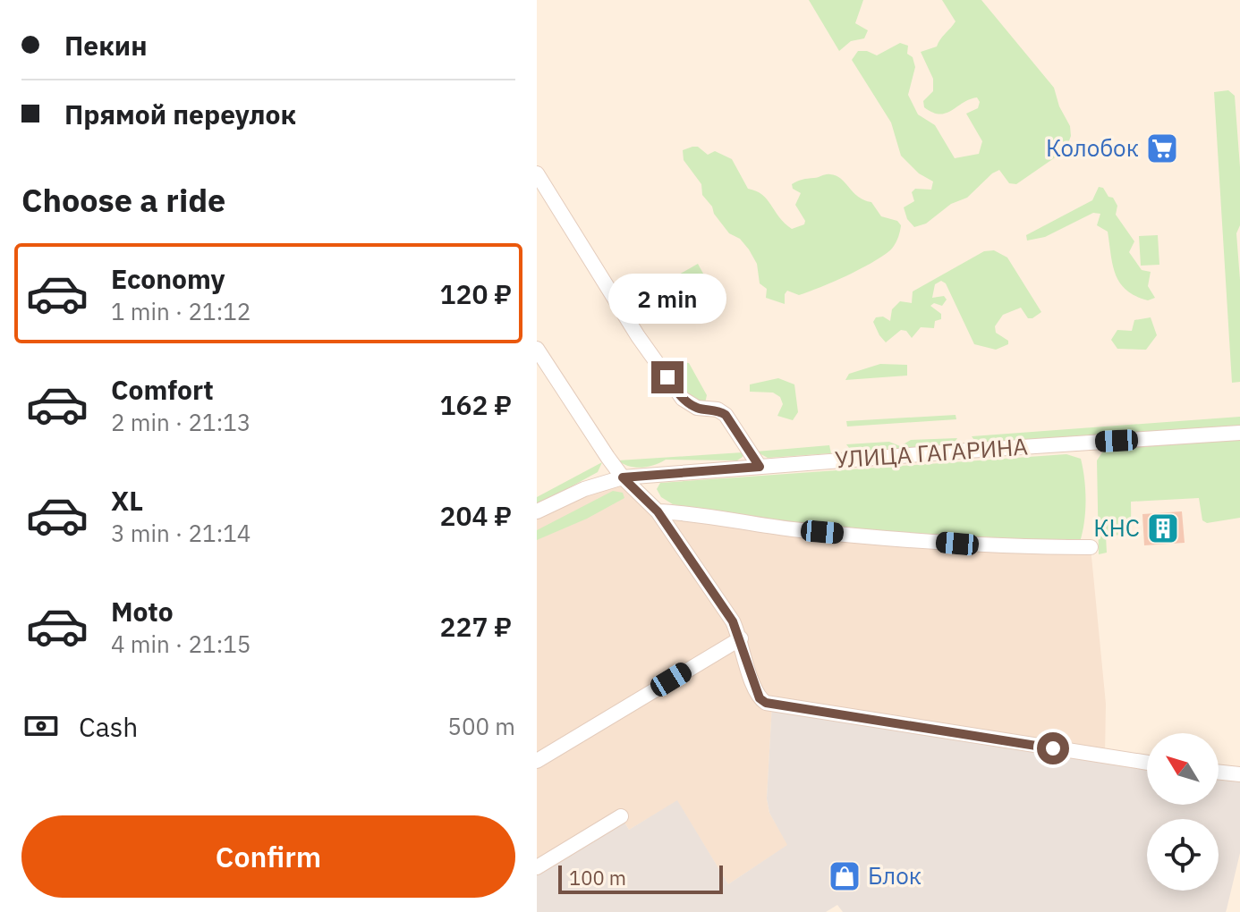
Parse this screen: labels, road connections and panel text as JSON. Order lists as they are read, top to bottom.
{
  "streets": {
    "street": ["УЛИЦА ГАГАРИНА"]
  },
  "places": {
    "supermarket": ["Колобок"],
    "building": ["КНС"],
    "shop": ["Блок"]
  },
  "scale_bar": "100 m",
  "north": "top left",
  "page": {
    "banner": ["Пекин", "Прямой переулок"],
    "heading": "Choose a ride",
    "list": [
      {
        "name": "Economy",
        "note": "1 min · 21:12",
        "value": "120 ₽"
      },
      {
        "name": "Comfort",
        "note": "2 min · 21:13",
        "value": "162 ₽"
      },
      {
        "name": "XL",
        "note": "3 min · 21:14",
        "value": "204 ₽"
      },
      {
        "name": "Moto",
        "note": "4 min · 21:15",
        "value": "227 ₽"
      }
    ],
    "bubble": "2 min",
    "pay": ["Cash", "500 m"],
    "buttons": "Confirm",
    "scale": "100 m"
  }
}
